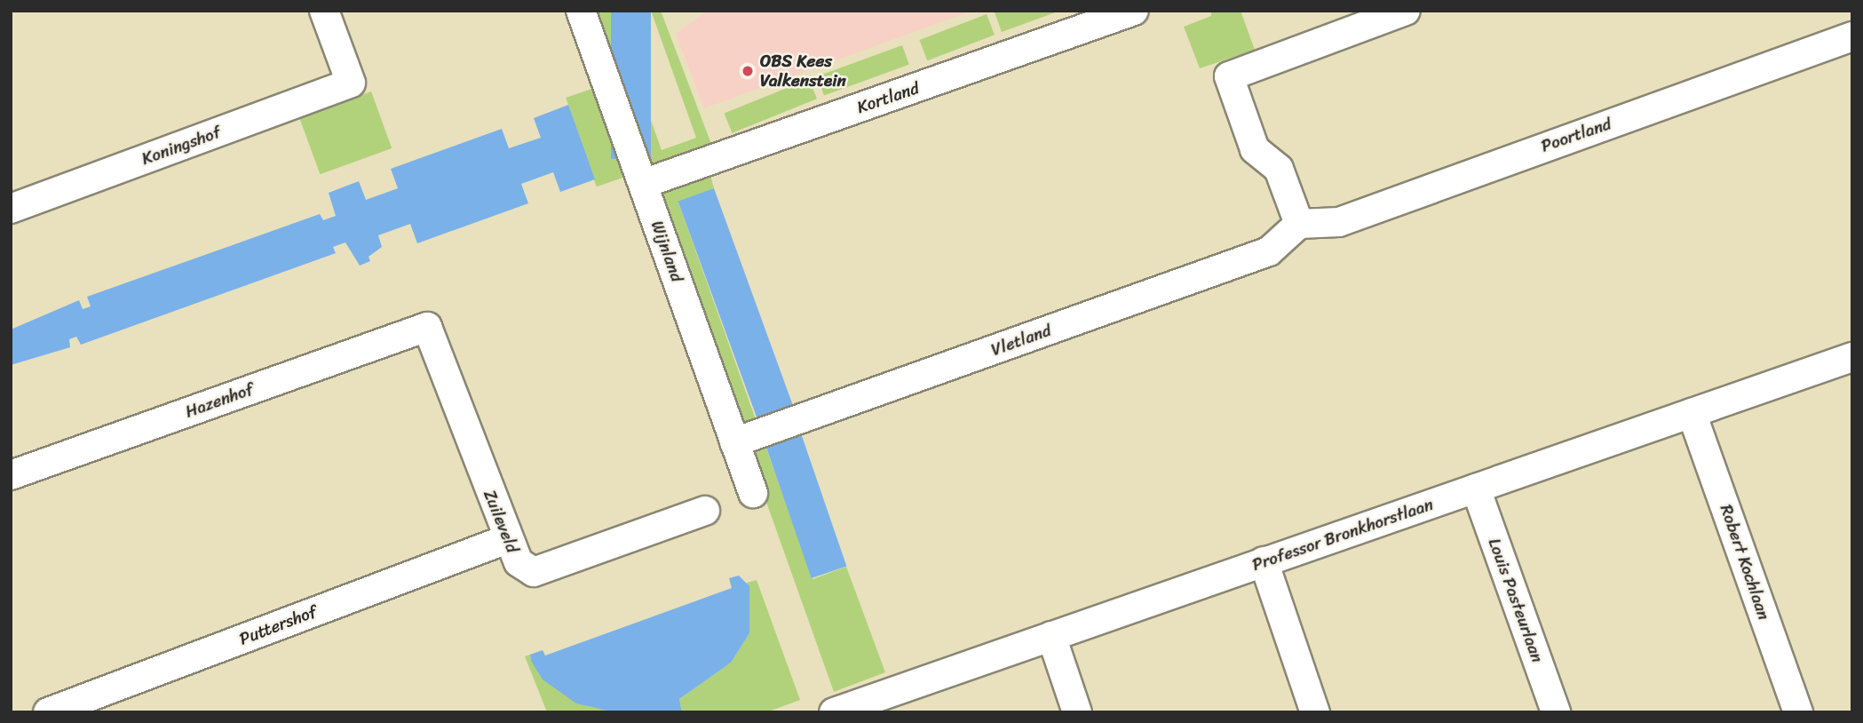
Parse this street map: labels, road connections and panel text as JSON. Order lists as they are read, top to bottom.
{
  "streets": {
    "street": [
      "Kortland",
      "Poortland",
      "Koningshof",
      "Wijnland",
      "Vletland",
      "Hazenhof",
      "Zuileveld",
      "Professor Bronkhorstlaan",
      "Robert Kochlaan",
      "Louis Pasteurlaan",
      "Puttershof"
    ]
  },
  "crossings": [
    ["Kortland", "Wijnland"],
    ["Poortland", "Vletland"],
    ["Wijnland", "Vletland"],
    ["Hazenhof", "Zuileveld"],
    ["Zuileveld", "Puttershof"],
    ["Professor Bronkhorstlaan", "Robert Kochlaan"],
    ["Professor Bronkhorstlaan", "Louis Pasteurlaan"]
  ],
  "places": ["OBS Kees Valkenstein"]
}
